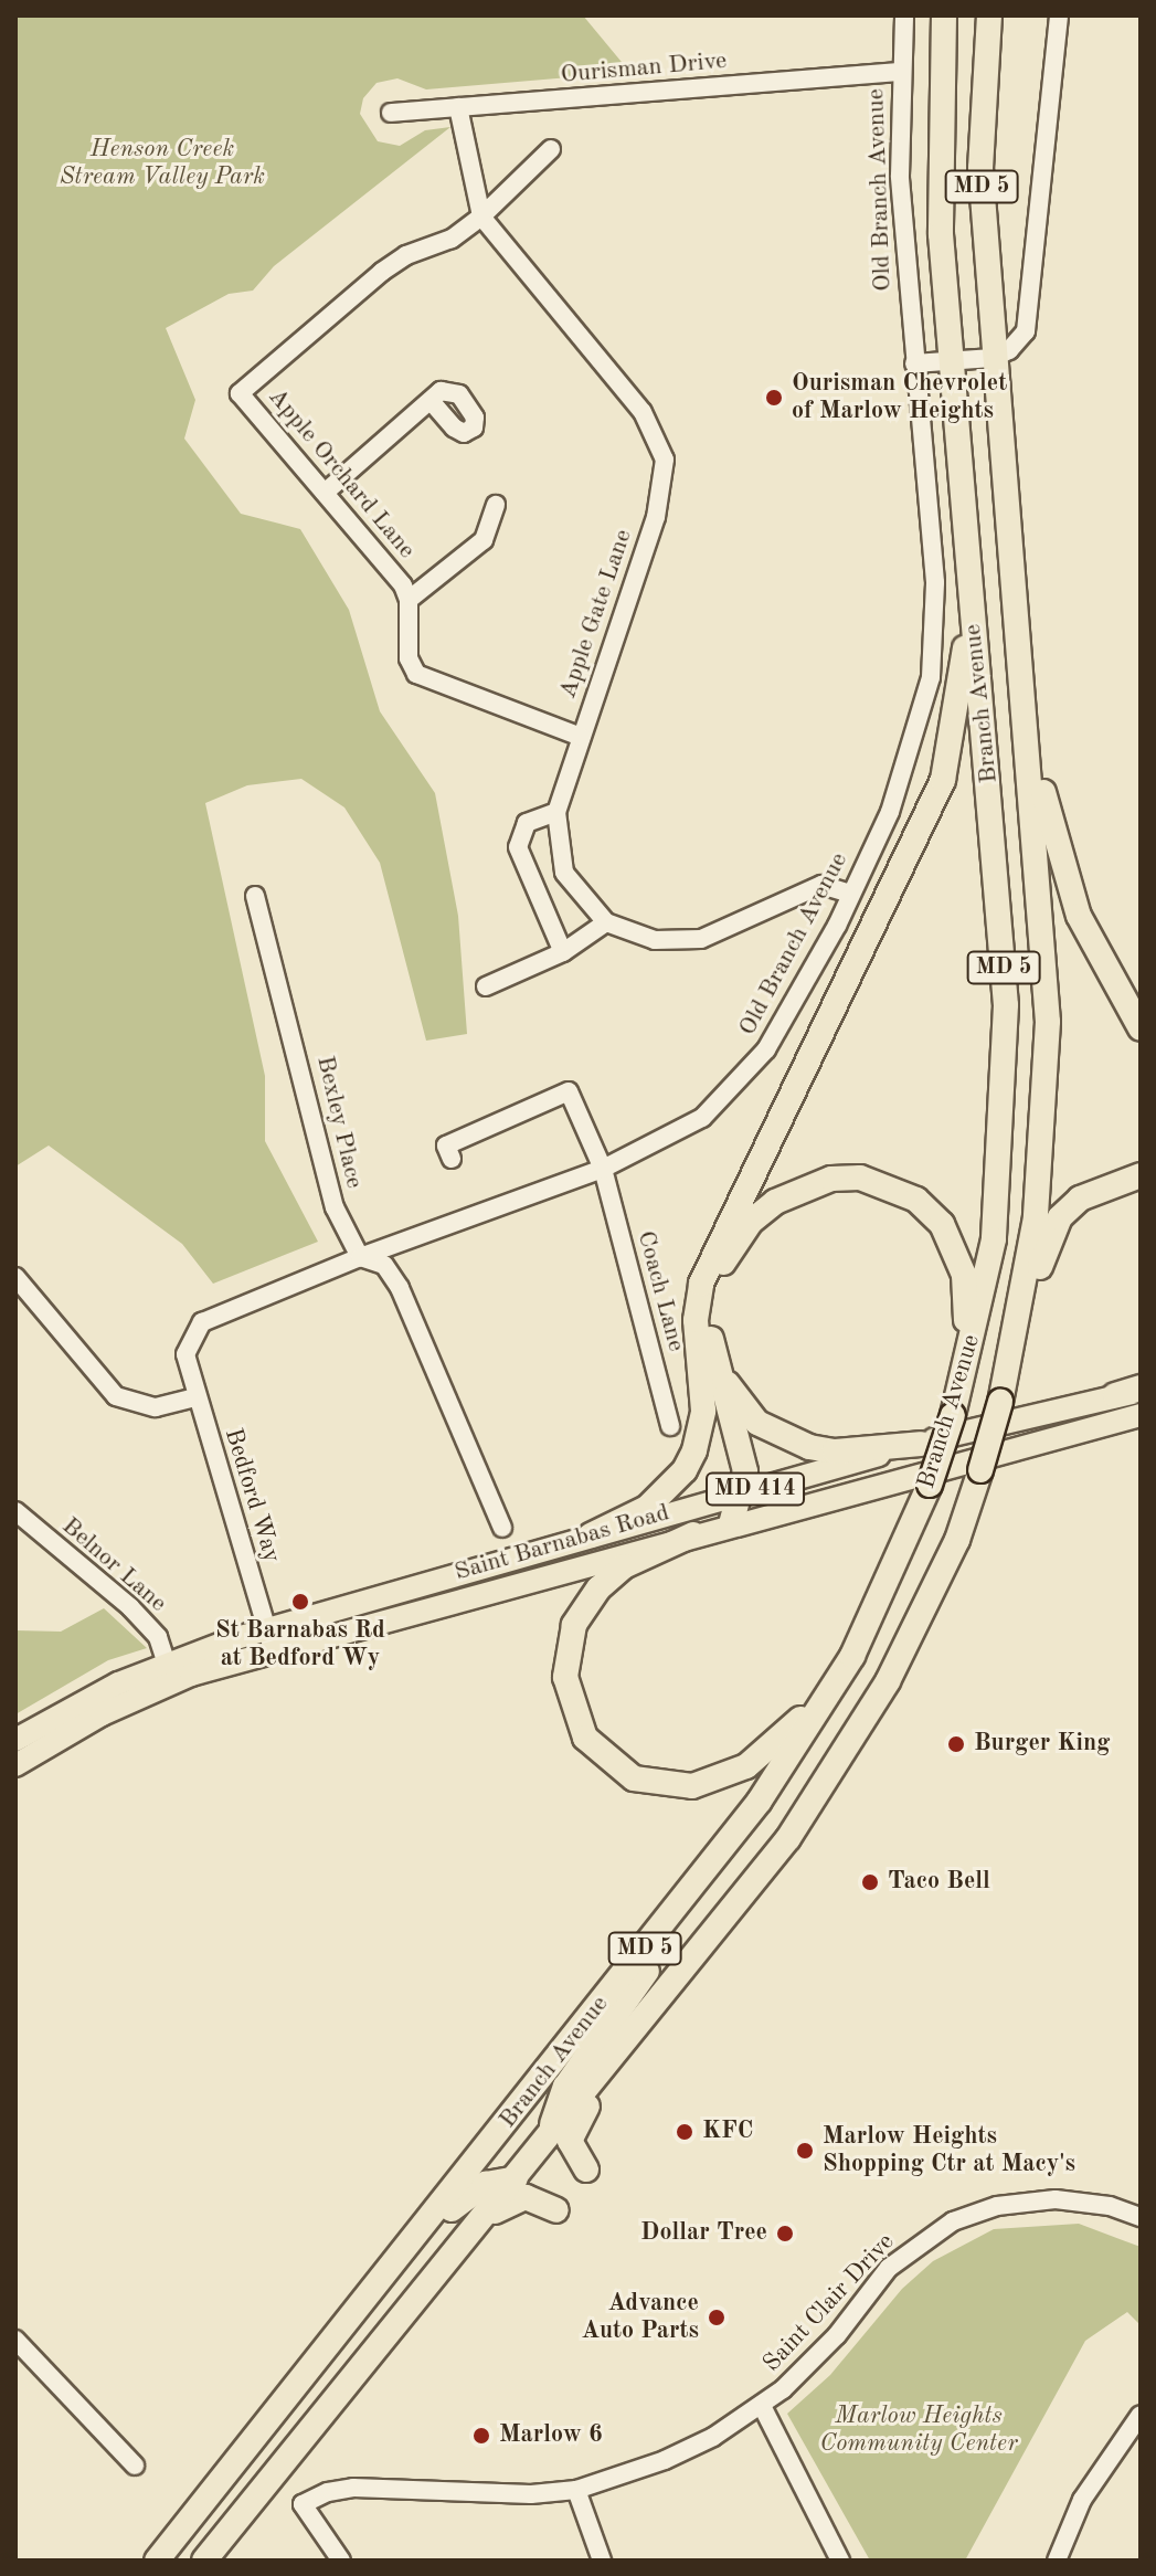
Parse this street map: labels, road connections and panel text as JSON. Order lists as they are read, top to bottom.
{
  "streets": {
    "highway": ["MD 5", "Branch Avenue"],
    "main road": ["MD 414", "Saint Barnabas Road"],
    "street": [
      "Ourisman Drive",
      "Old Branch Avenue",
      "Apple Orchard Lane",
      "Apple Gate Lane",
      "Bexley Place",
      "Coach Lane",
      "Bedford Way",
      "Belnor Lane",
      "Saint Clair Drive"
    ]
  },
  "crossings": [
    ["Ourisman Drive", "Old Branch Avenue"],
    ["Ourisman Drive", "Apple Gate Lane"],
    ["Old Branch Avenue", "Bexley Place"],
    ["Old Branch Avenue", "Coach Lane"],
    ["Old Branch Avenue", "Bedford Way"],
    ["Apple Orchard Lane", "Apple Gate Lane"],
    ["Bedford Way", "Saint Barnabas Road"],
    ["Saint Barnabas Road", "Belnor Lane"]
  ],
  "parks": ["Henson Creek Stream Valley Park", "Marlow Heights Community Center"],
  "places": [
    "Ourisman Chevrolet of Marlow Heights",
    "St Barnabas Rd at Bedford Wy",
    "Burger King",
    "Taco Bell",
    "KFC",
    "Marlow Heights Shopping Ctr at Macy's",
    "Dollar Tree",
    "Advance Auto Parts",
    "Marlow 6"
  ]
}
